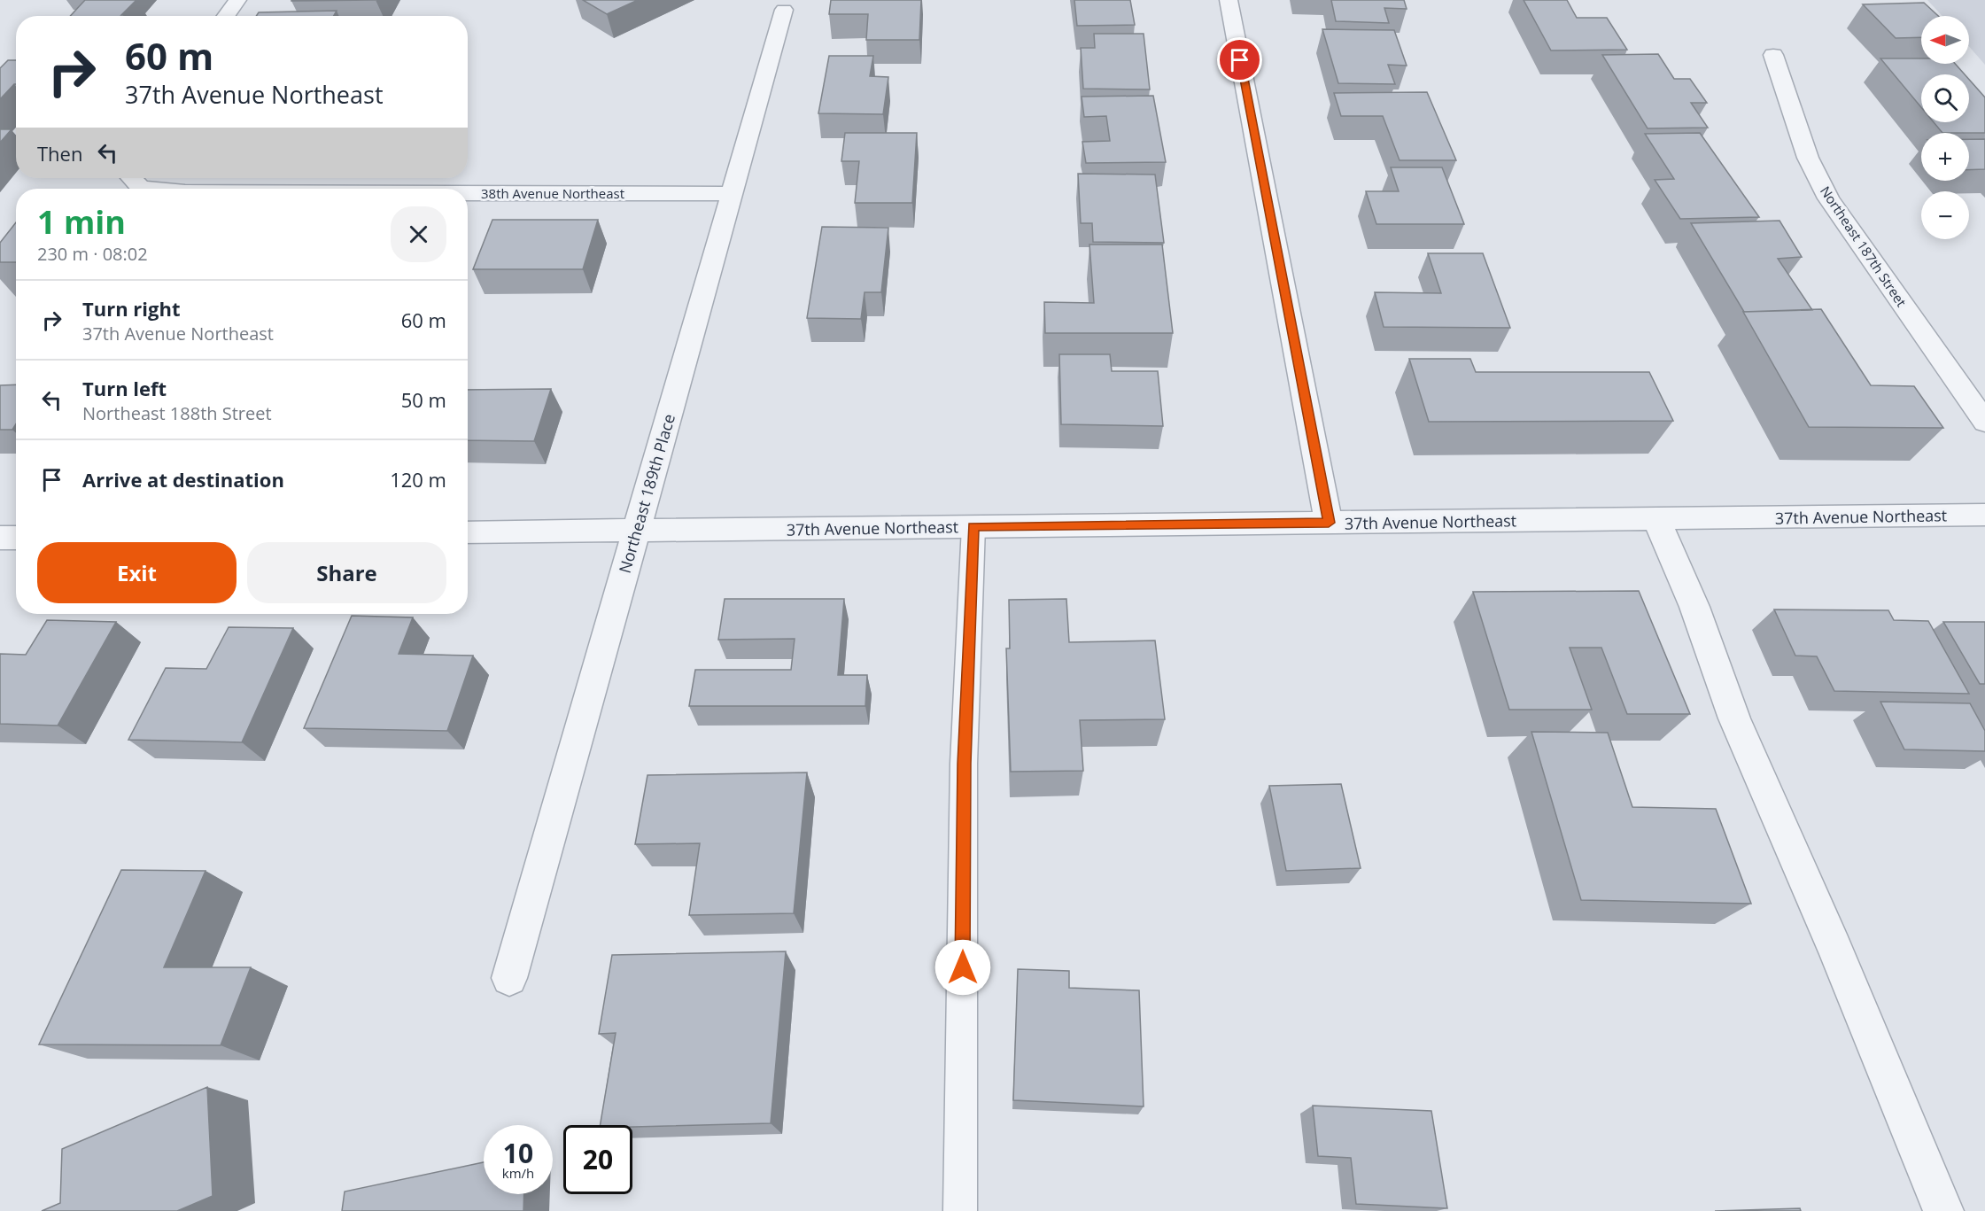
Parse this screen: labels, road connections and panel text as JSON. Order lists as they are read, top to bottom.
{
  "streets": {
    "street": [
      "38th Avenue Northeast",
      "Northeast 187th Street",
      "Northeast 189th Place",
      "37th Avenue Northeast"
    ]
  },
  "crossings": [
    ["38th Avenue Northeast", "Northeast 189th Place"],
    ["Northeast 189th Place", "37th Avenue Northeast"]
  ],
  "north": "left",
  "page": {
    "map_buttons": ["+", "−"],
    "turn": ["60 m", "37th Avenue Northeast"],
    "then": "Then",
    "heading": ["1 min", "230 m · 08:02"],
    "list": [
      {
        "name": "Turn right",
        "note": "37th Avenue Northeast",
        "value": "60 m"
      },
      {
        "name": "Turn left",
        "note": "Northeast 188th Street",
        "value": "50 m"
      },
      {
        "name": "Arrive at destination",
        "value": "120 m"
      }
    ],
    "buttons": ["Exit", "Share"],
    "speed": "10 km/h",
    "limit": "20"
  }
}
